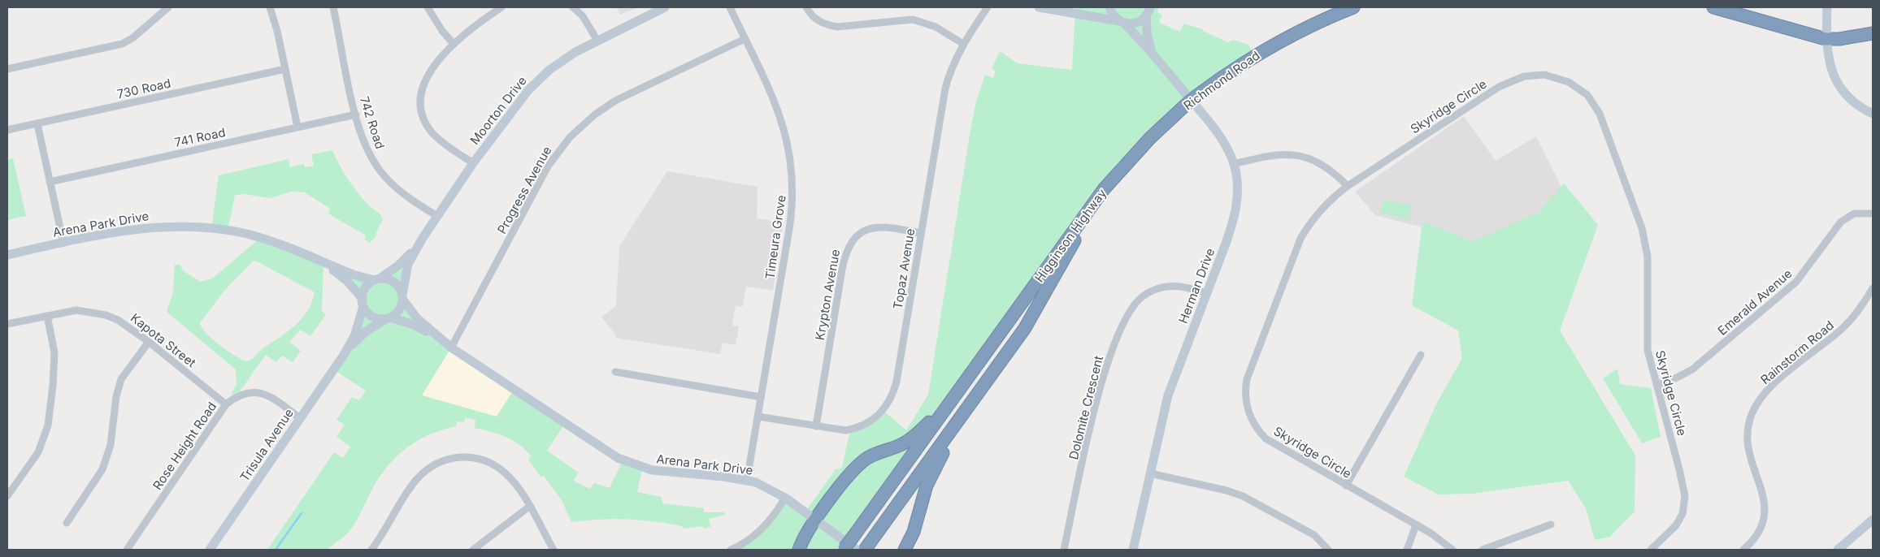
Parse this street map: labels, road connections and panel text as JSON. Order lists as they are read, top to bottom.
{
  "streets": {
    "highway": ["Richmond Road", "Higginson Highway"],
    "street": [
      "730 Road",
      "Skyridge Circle",
      "Moorton Drive",
      "742 Road",
      "741 Road",
      "Progress Avenue",
      "Arena Park Drive",
      "Timeura Grove",
      "Topaz Avenue",
      "Herman Drive",
      "Krypton Avenue",
      "Emerald Avenue",
      "Kapota Street",
      "Rainstorm Road",
      "Dolomite Crescent",
      "Trisula Avenue",
      "Rose Height Road"
    ]
  },
  "crossings": [
    ["Richmond Road", "Higginson Highway"],
    ["Skyridge Circle", "Emerald Avenue"],
    ["Moorton Drive", "742 Road"],
    ["Moorton Drive", "Arena Park Drive"],
    ["Moorton Drive", "Trisula Avenue"],
    ["742 Road", "741 Road"],
    ["Progress Avenue", "Arena Park Drive"],
    ["Progress Avenue", "Timeura Grove"],
    ["Arena Park Drive", "Higginson Highway"],
    ["Arena Park Drive", "Timeura Grove"],
    ["Arena Park Drive", "Trisula Avenue"],
    ["Timeura Grove", "Topaz Avenue"],
    ["Topaz Avenue", "Krypton Avenue"],
    ["Herman Drive", "Dolomite Crescent"],
    ["Kapota Street", "Rose Height Road"],
    ["Trisula Avenue", "Rose Height Road"]
  ]
}
